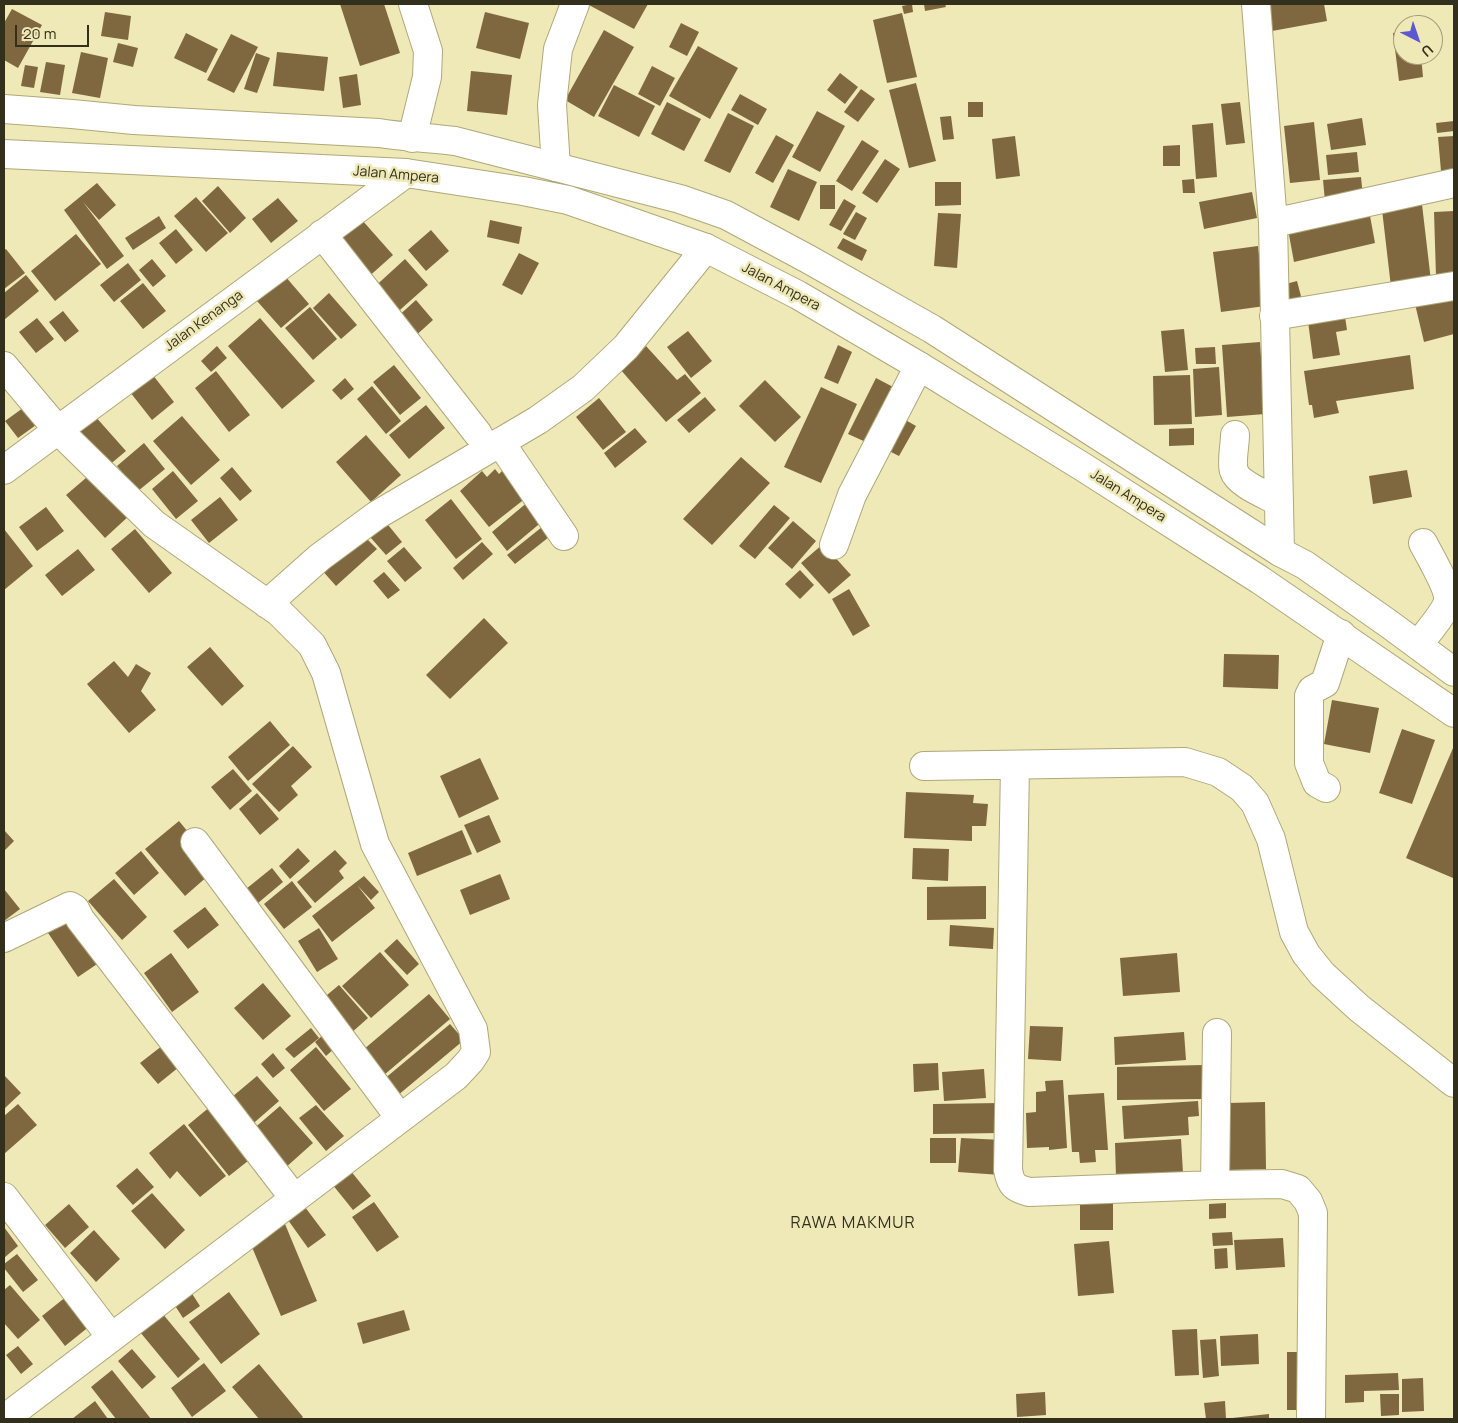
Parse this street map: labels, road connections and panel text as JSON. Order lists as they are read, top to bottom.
{
  "streets": {
    "street": ["Jalan Ampera", "Jalan Kenanga"]
  },
  "crossings": [
    ["Jalan Ampera", "Jalan Kenanga"]
  ],
  "districts": ["RAWA MAKMUR"],
  "scale_bar": "20 m",
  "north": "bottom right"
}
